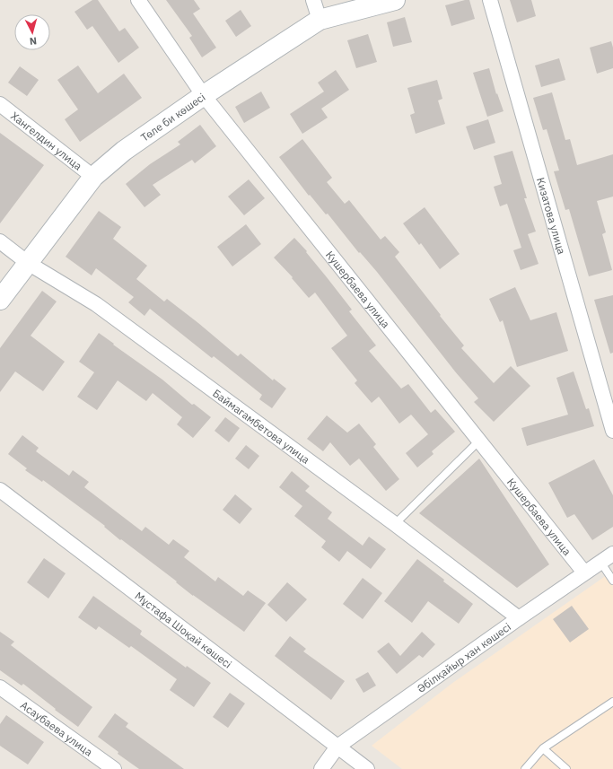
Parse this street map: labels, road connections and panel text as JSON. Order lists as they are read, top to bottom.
{
  "streets": {
    "street": [
      "Төле би көшесі",
      "Хангелдин улица",
      "Кизатова улица",
      "Кушербаева улица",
      "Баймагамбетова улица",
      "Мұстафа Шоқай көшесі",
      "Әбілқайыр хан көшесі",
      "Асаубаева улица"
    ]
  },
  "crossings": [
    ["Төле би көшесі", "Хангелдин улица"],
    ["Төле би көшесі", "Кушербаева улица"],
    ["Төле би көшесі", "Баймагамбетова улица"],
    ["Кушербаева улица", "Әбілқайыр хан көшесі"],
    ["Баймагамбетова улица", "Әбілқайыр хан көшесі"],
    ["Мұстафа Шоқай көшесі", "Әбілқайыр хан көшесі"]
  ],
  "north": "bottom"
}
